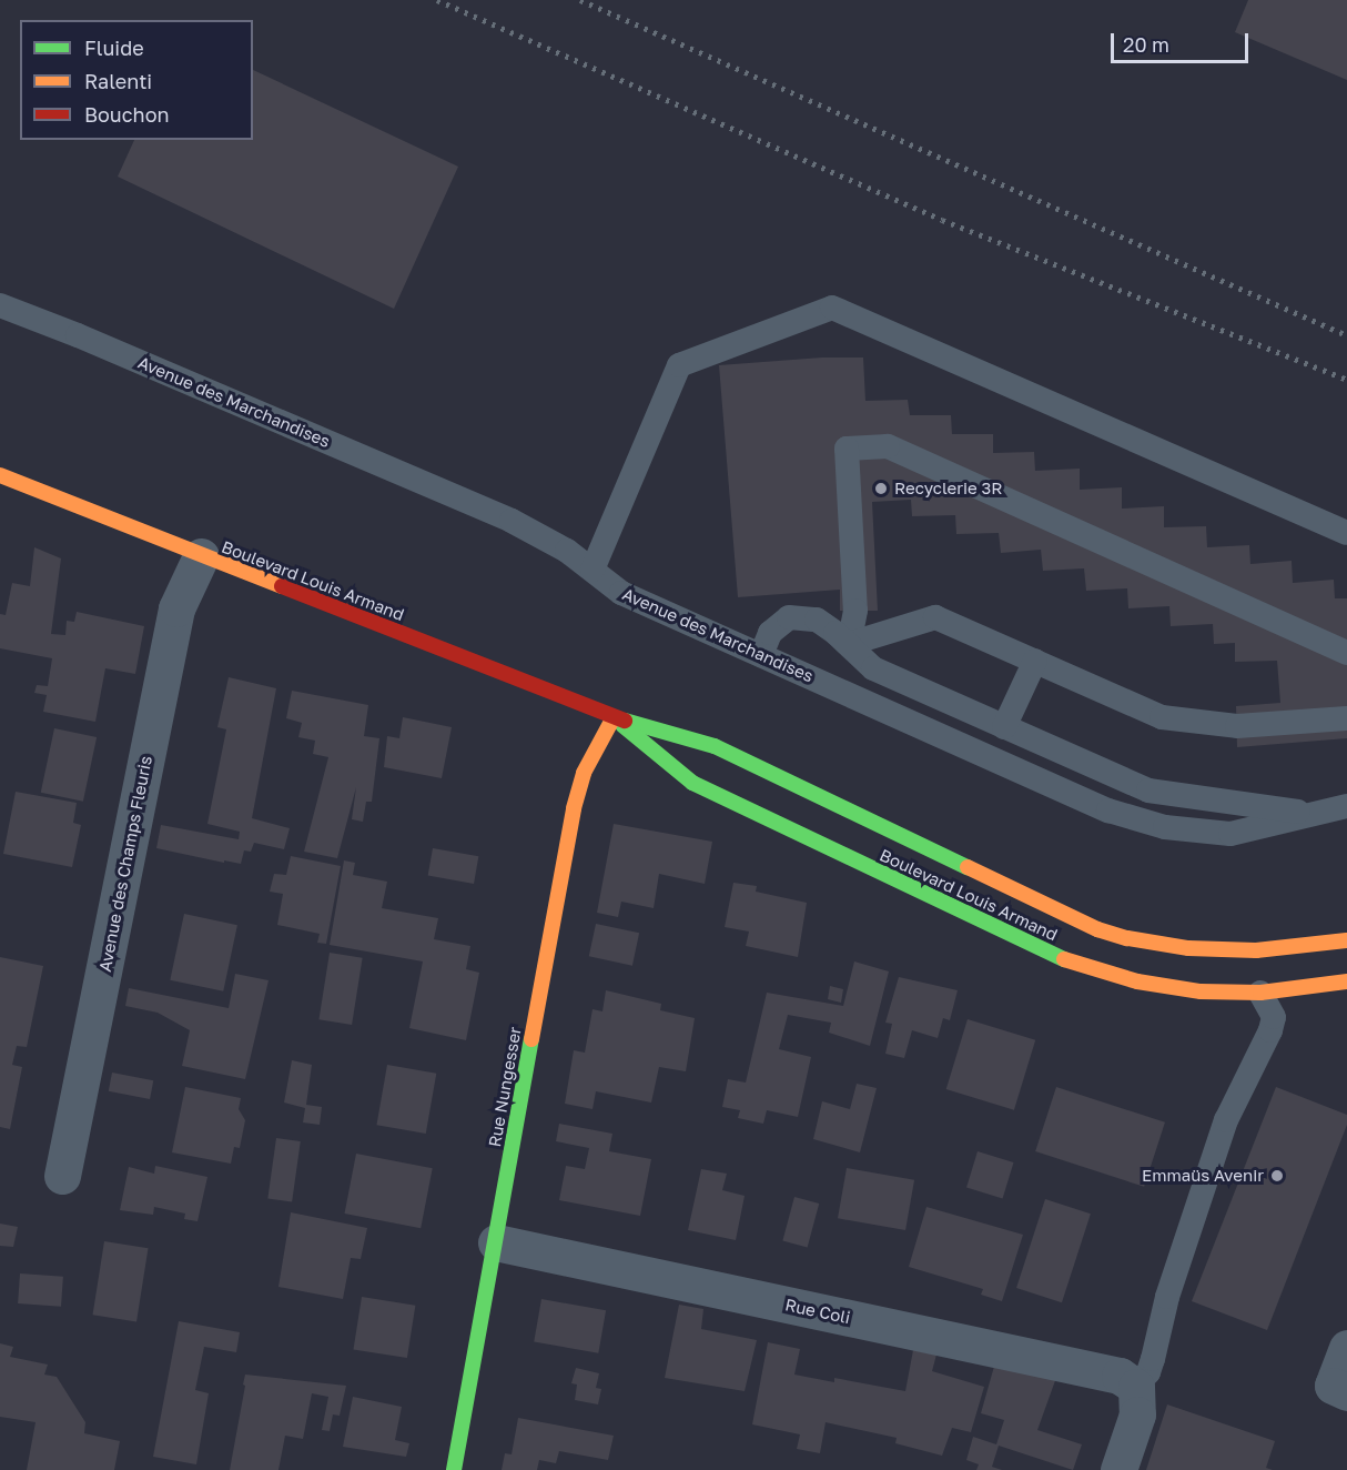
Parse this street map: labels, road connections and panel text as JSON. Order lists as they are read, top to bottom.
{
  "streets": {
    "main road": ["Boulevard Louis Armand", "Rue Nungesser"],
    "street": ["Avenue des Champs Fleuris", "Rue Coli"],
    "lane": ["Avenue des Marchandises"]
  },
  "crossings": [
    ["Boulevard Louis Armand", "Avenue des Champs Fleuris"],
    ["Boulevard Louis Armand", "Rue Nungesser"],
    ["Rue Nungesser", "Rue Coli"]
  ],
  "places": ["Recyclerie 3R", "Emmaüs Avenir"],
  "legend": ["Fluide", "Ralenti", "Bouchon"],
  "scale_bar": "20 m"
}
